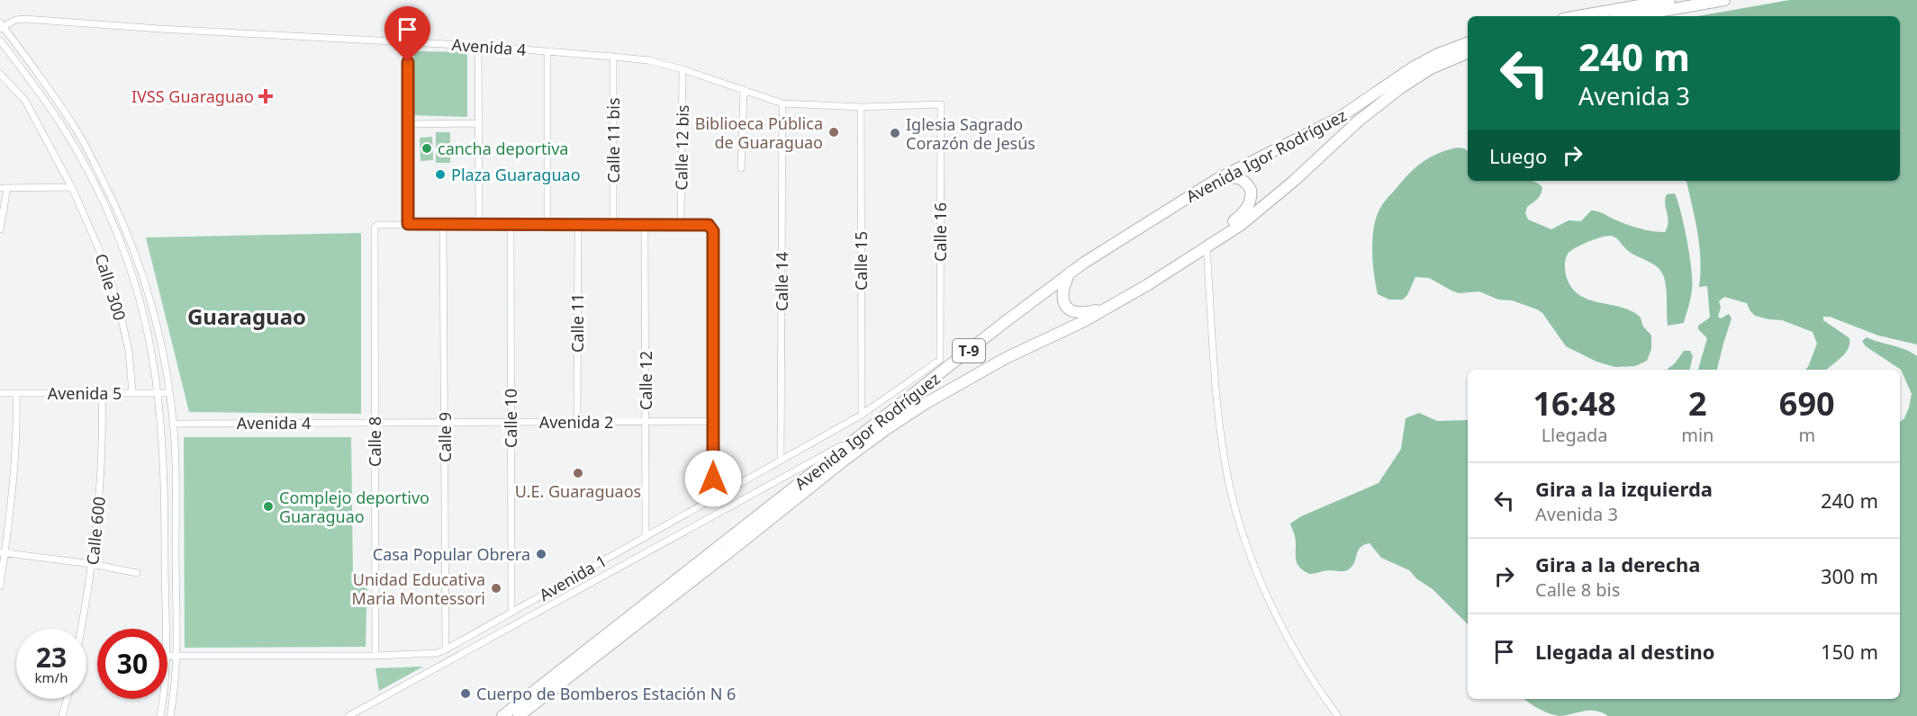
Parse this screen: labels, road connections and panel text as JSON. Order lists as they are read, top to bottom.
{
  "streets": {
    "highway": ["Avenida Igor Rodríguez", "T-9"],
    "street": [
      "Avenida 4",
      "Calle 11 bis",
      "Calle 12 bis",
      "Calle 16",
      "Calle 15",
      "Calle 14",
      "Calle 300",
      "Calle 11",
      "Calle 12",
      "Avenida 5",
      "Calle 10",
      "Avenida 2",
      "Calle 9",
      "Calle 8",
      "Calle 600",
      "Avenida 1"
    ]
  },
  "crossings": [
    ["Avenida 4", "Calle 11 bis"],
    ["Avenida 4", "Calle 12 bis"],
    ["Avenida 4", "Calle 16"],
    ["Avenida 4", "Calle 15"],
    ["Avenida 4", "Calle 14"],
    ["Avenida 4", "Avenida 2"],
    ["Avenida 4", "Calle 8"],
    ["Avenida Igor Rodríguez", "T-9"],
    ["Calle 16", "Avenida 1"],
    ["Calle 15", "Avenida 1"],
    ["Calle 14", "Avenida 1"],
    ["Calle 300", "Avenida 5"],
    ["Calle 11", "Avenida 2"],
    ["Calle 12", "Avenida 2"],
    ["Calle 12", "Avenida 1"],
    ["Avenida 5", "Calle 600"],
    ["Calle 10", "Avenida 2"],
    ["Calle 10", "Avenida 1"],
    ["Avenida 2", "Calle 9"],
    ["Avenida 2", "Calle 8"],
    ["Calle 9", "Avenida 1"],
    ["Calle 8", "Avenida 1"]
  ],
  "districts": ["Guaraguao"],
  "places": {
    "health": ["IVSS Guaraguao"],
    "other": [
      "Biblioeca Pública de Guaraguao",
      "Iglesia Sagrado Corazón de Jesús",
      "cancha deportiva",
      "Plaza Guaraguao",
      "U.E. Guaraguaos",
      "Complejo deportivo Guaraguao",
      "Casa Popular Obrera",
      "Unidad Educativa Maria Montessori",
      "Cuerpo de Bomberos Estación N 6"
    ]
  },
  "page": {
    "turn": ["240 m", "Avenida 3"],
    "then": "Luego",
    "eta": [
      "16:48",
      "Llegada",
      "2",
      "min",
      "690",
      "m"
    ],
    "list": [
      {
        "name": "Gira a la izquierda",
        "note": "Avenida 3",
        "value": "240 m"
      },
      {
        "name": "Gira a la derecha",
        "note": "Calle 8 bis",
        "value": "300 m"
      },
      {
        "name": "Llegada al destino",
        "value": "150 m"
      }
    ],
    "speed": "23 km/h",
    "limit": "30"
  }
}
